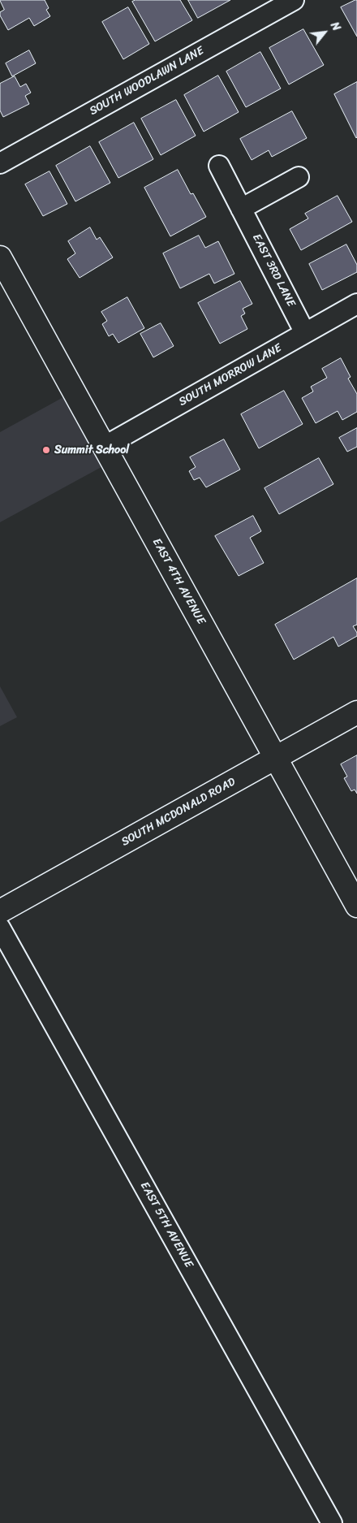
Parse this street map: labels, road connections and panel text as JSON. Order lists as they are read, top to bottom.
{
  "streets": {
    "street": [
      "SOUTH WOODLAWN LANE",
      "EAST 3RD LANE",
      "SOUTH MORROW LANE",
      "EAST 4TH AVENUE",
      "SOUTH MCDONALD ROAD",
      "EAST 5TH AVENUE"
    ]
  },
  "crossings": [
    ["EAST 3RD LANE", "SOUTH MORROW LANE"],
    ["SOUTH MORROW LANE", "EAST 4TH AVENUE"],
    ["EAST 4TH AVENUE", "SOUTH MCDONALD ROAD"]
  ],
  "places": ["Summit School"],
  "north": "top right"
}
